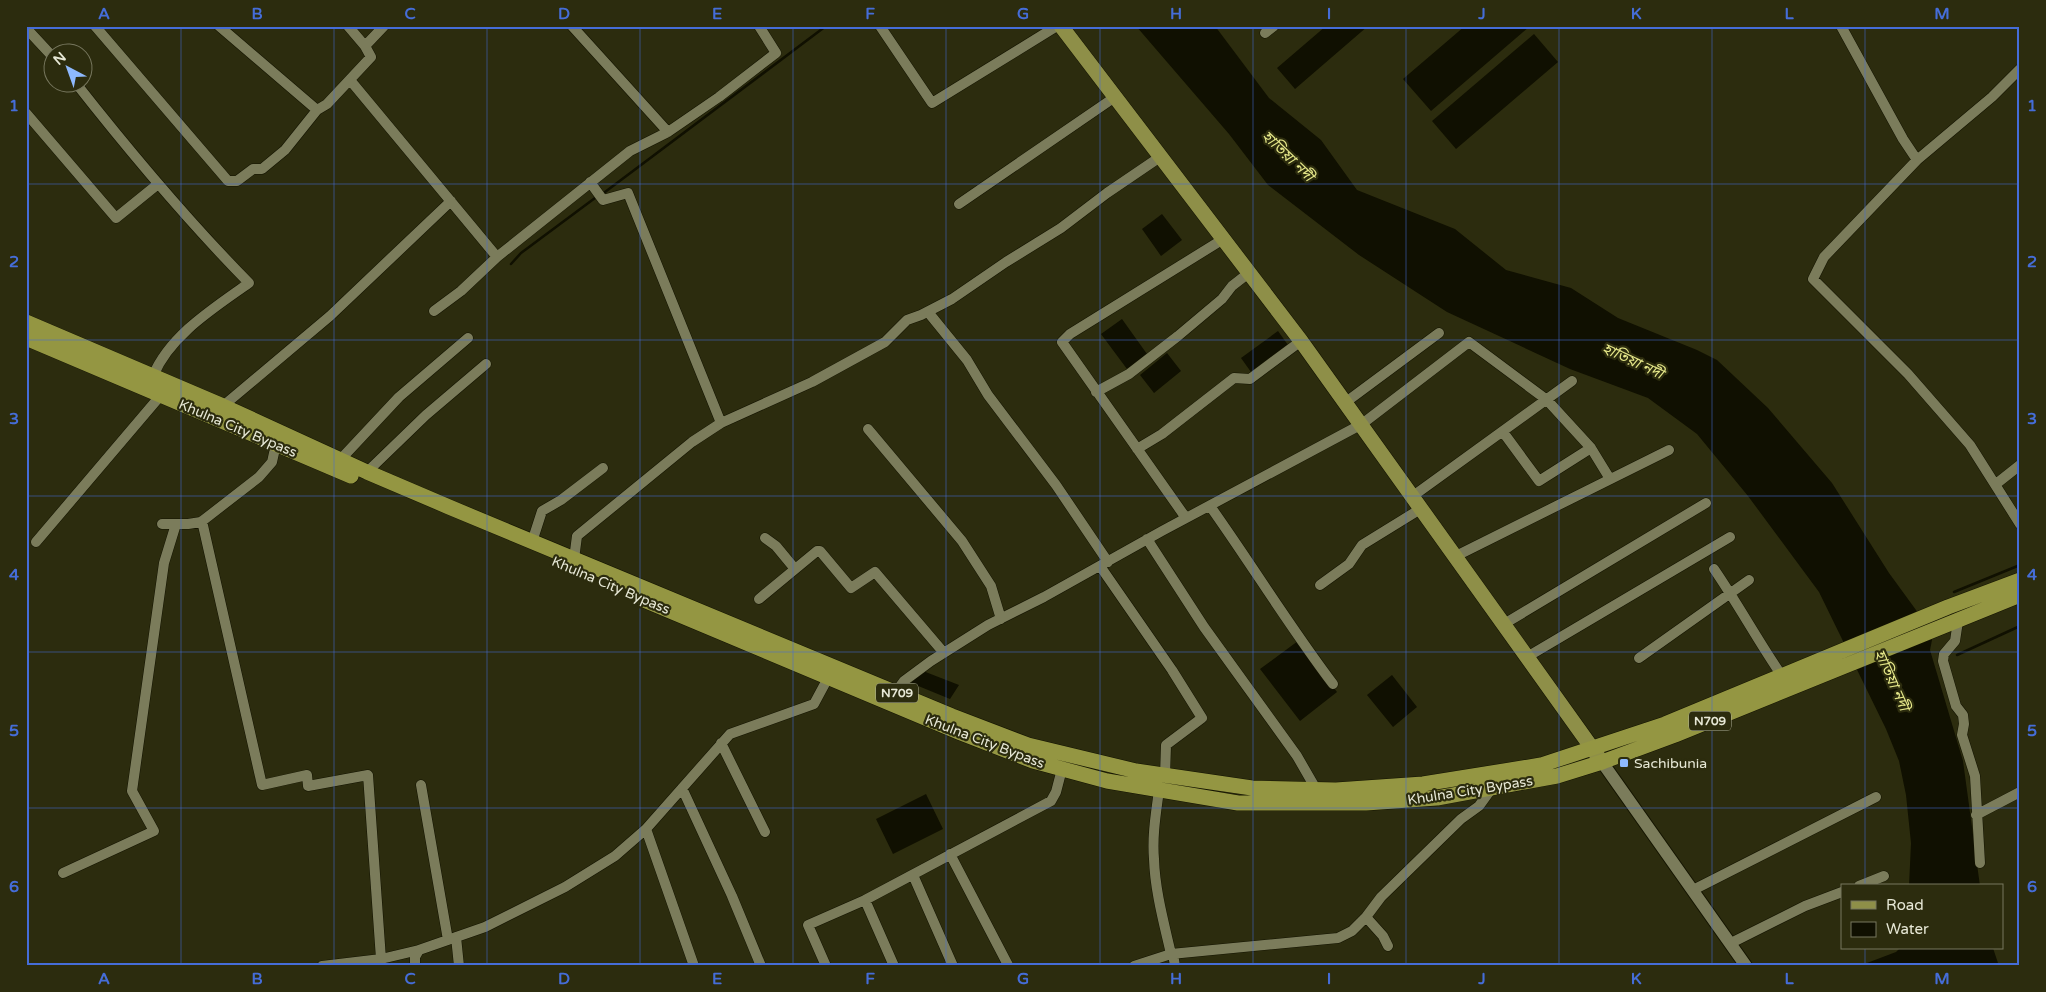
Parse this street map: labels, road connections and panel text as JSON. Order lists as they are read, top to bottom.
{
  "streets": {
    "highway": ["Khulna City Bypass", "N709"]
  },
  "crossings": [
    ["Khulna City Bypass", "N709"]
  ],
  "water": ["হাতিয়া নদী"],
  "places": {
    "transit": ["Sachibunia"]
  },
  "legend": ["Road", "Water"],
  "north": "top left",
  "grid": {
    "columns": [
      "A",
      "B",
      "C",
      "D",
      "E",
      "F",
      "G",
      "H",
      "I",
      "J",
      "K",
      "L",
      "M"
    ],
    "rows": [
      "1",
      "2",
      "3",
      "4",
      "5",
      "6"
    ]
  }
}
